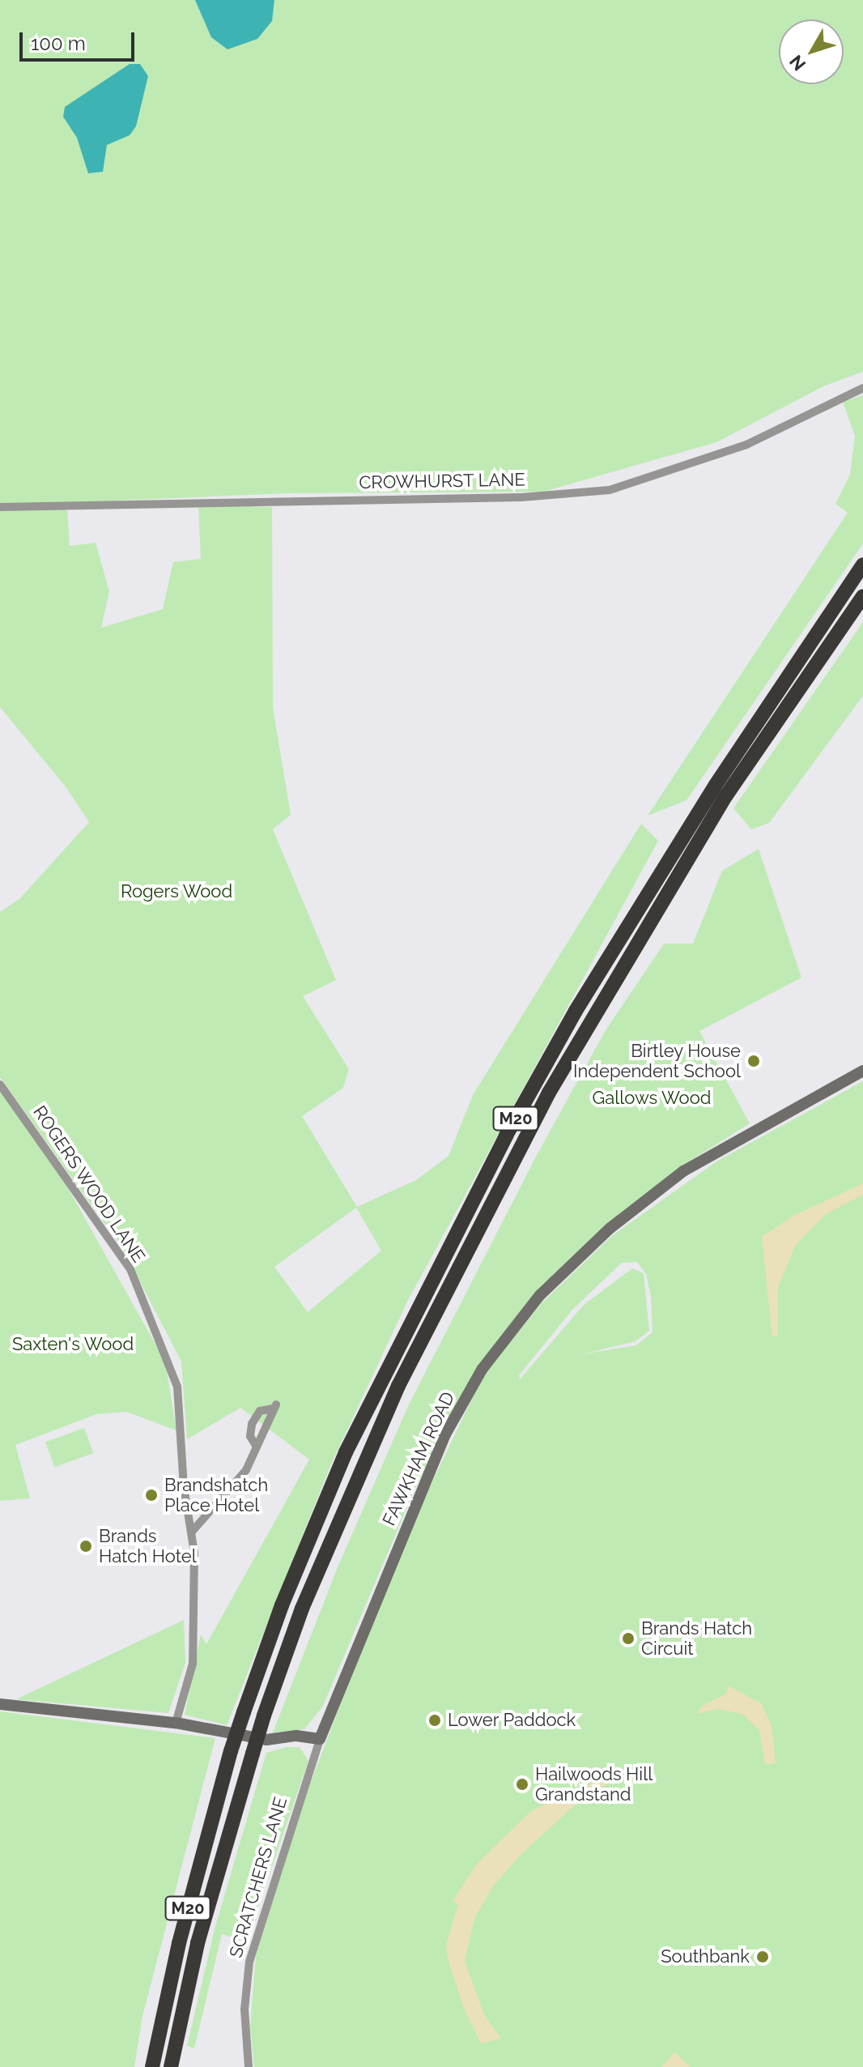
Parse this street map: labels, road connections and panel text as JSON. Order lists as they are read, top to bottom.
{
  "streets": {
    "highway": ["M20"],
    "street": [
      "CROWHURST LANE",
      "ROGERS WOOD LANE",
      "FAWKHAM ROAD",
      "SCRATCHERS LANE"
    ]
  },
  "crossings": [
    ["FAWKHAM ROAD", "SCRATCHERS LANE"]
  ],
  "parks": ["Rogers Wood", "Gallows Wood", "Saxten's Wood"],
  "places": [
    "Birtley House Independent School",
    "Brandshatch Place Hotel",
    "Brands Hatch Hotel",
    "Brands Hatch Circuit",
    "Lower Paddock",
    "Hailwoods Hill Grandstand",
    "Southbank"
  ],
  "scale_bar": "100 m",
  "north": "bottom left"
}
